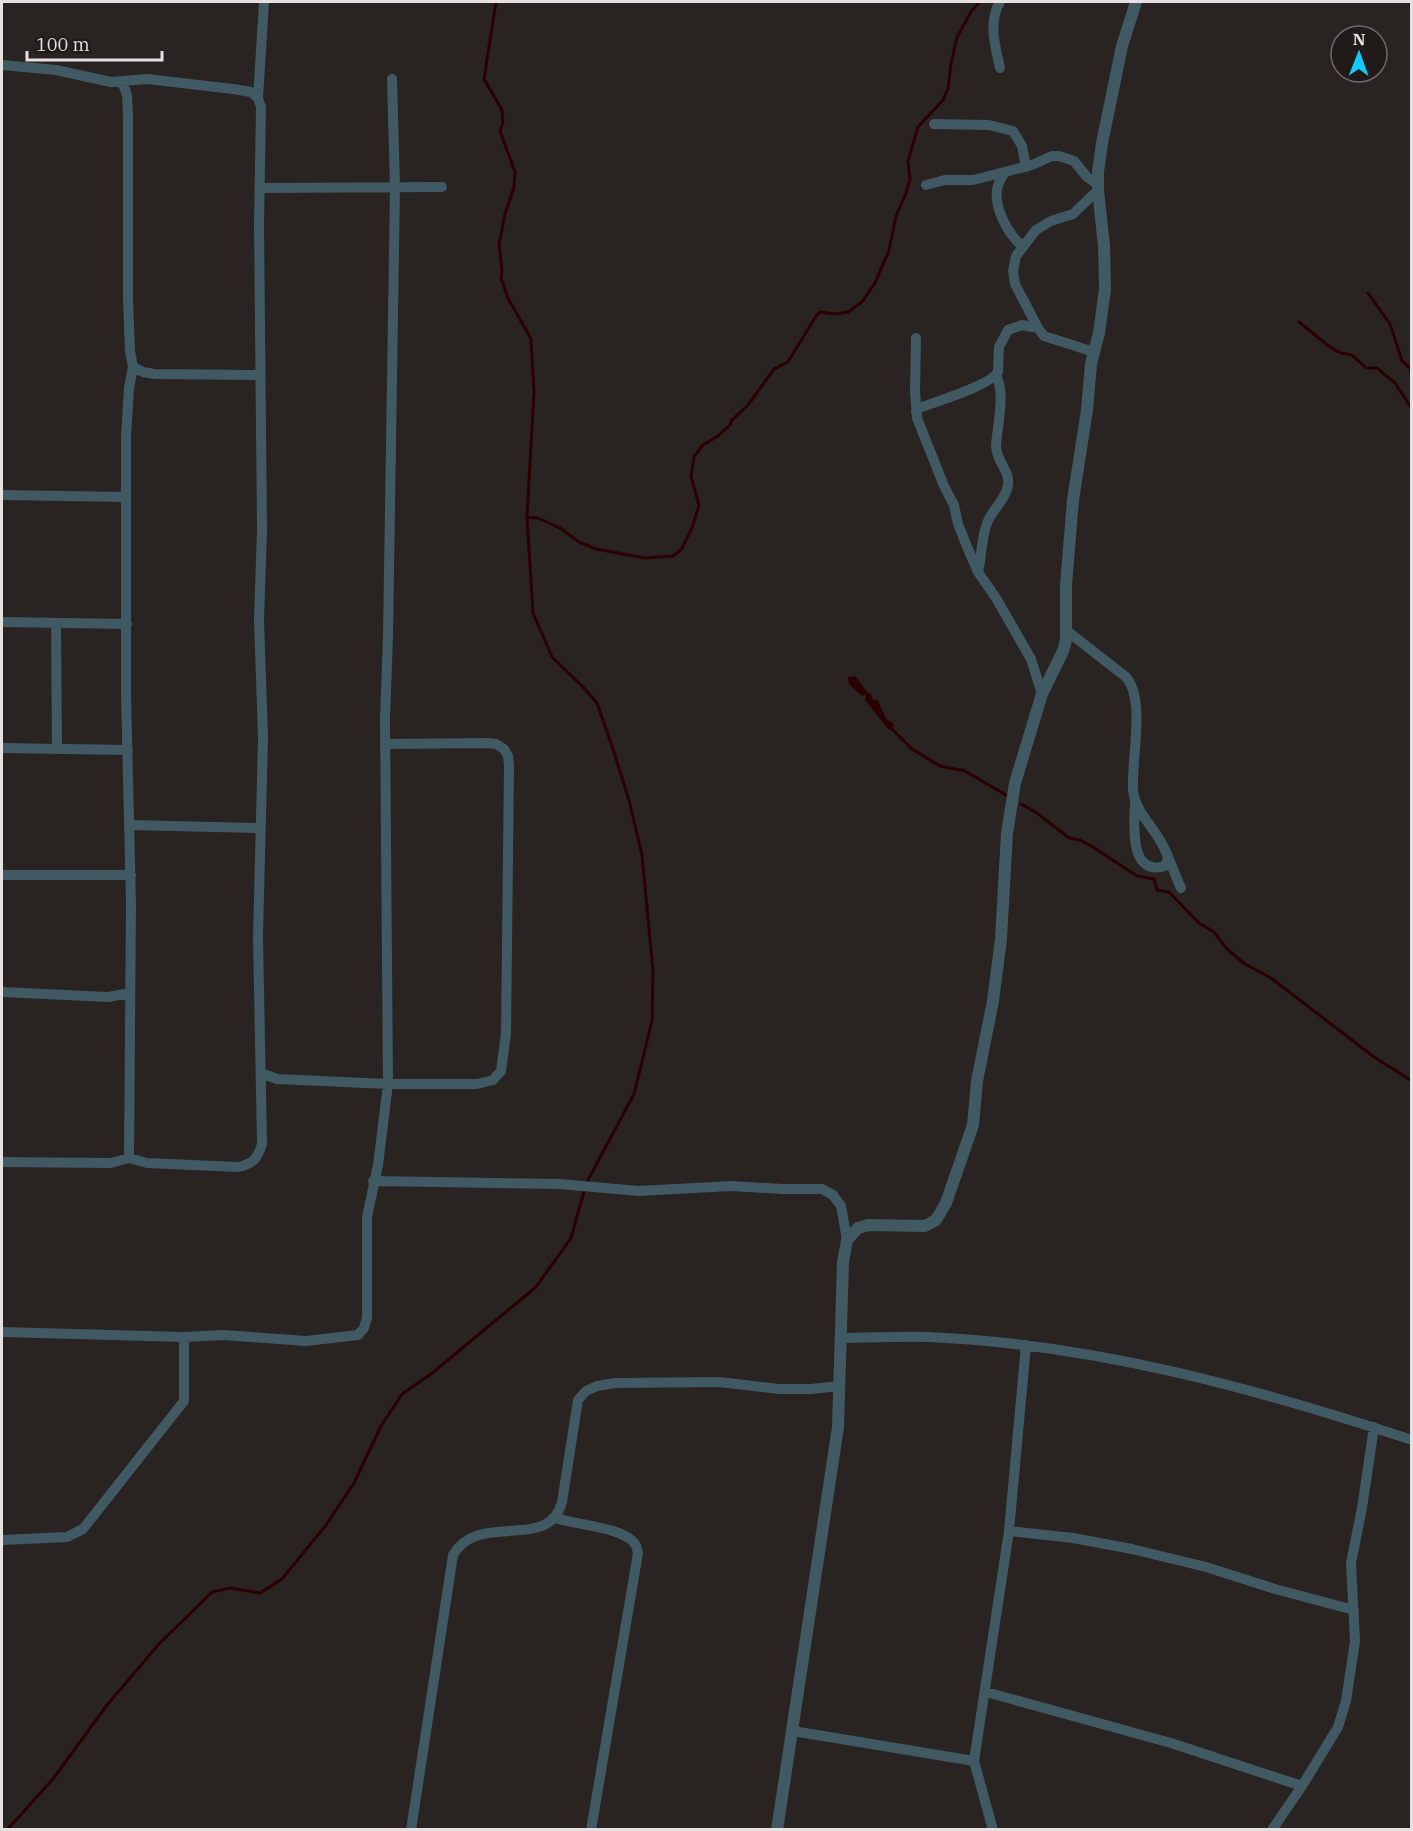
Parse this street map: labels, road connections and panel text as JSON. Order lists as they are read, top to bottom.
{
  "scale_bar": "100 m",
  "north": "top"
}
